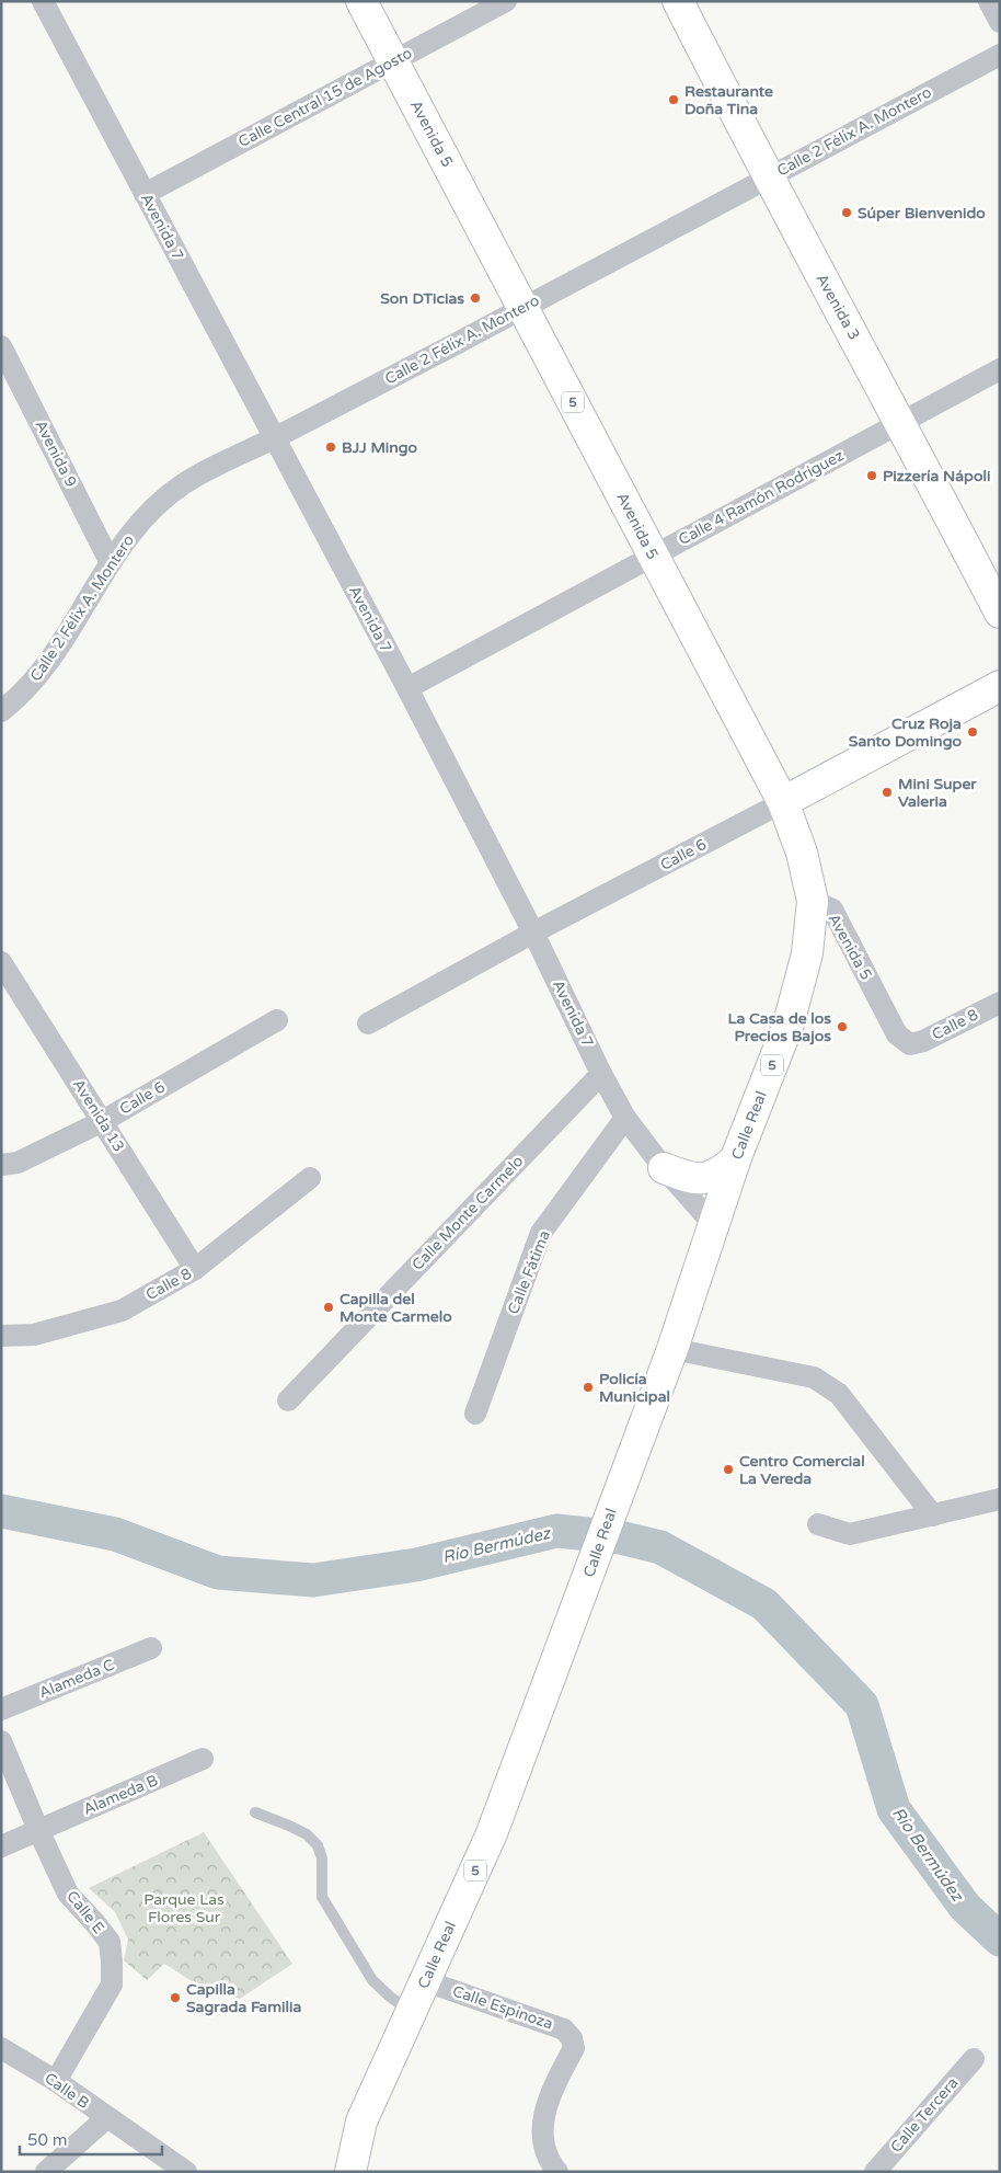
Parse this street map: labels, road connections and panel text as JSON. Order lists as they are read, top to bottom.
{
  "streets": {
    "main road": [
      "Avenida 5",
      "Avenida 3",
      "5",
      "Calle 6",
      "Calle Real"
    ],
    "street": [
      "Calle Central 15 de Agosto",
      "Calle 2 Félix A. Montero",
      "Avenida 7",
      "Avenida 9",
      "Calle 4 Ramón Rodríguez",
      "Calle 8",
      "Avenida 13",
      "Calle Monte Carmelo",
      "Calle Fátima",
      "Alameda C",
      "Alameda B",
      "Calle E",
      "Calle Espinoza",
      "Calle B",
      "Calle Tercera"
    ]
  },
  "crossings": [
    ["Calle Central 15 de Agosto", "Avenida 5"],
    ["Calle Central 15 de Agosto", "Avenida 7"],
    ["Calle 2 Félix A. Montero", "Avenida 5"],
    ["Calle 2 Félix A. Montero", "Avenida 7"],
    ["Calle 2 Félix A. Montero", "Avenida 3"],
    ["Calle 2 Félix A. Montero", "Avenida 9"],
    ["Avenida 5", "Calle 4 Ramón Rodríguez"],
    ["Avenida 5", "Calle 6"],
    ["Avenida 5", "Calle 8"],
    ["Avenida 5", "Calle Real"],
    ["Avenida 7", "Calle 4 Ramón Rodríguez"],
    ["Avenida 7", "Calle 6"],
    ["Avenida 7", "Calle Real"],
    ["Avenida 7", "Calle Monte Carmelo"],
    ["Avenida 7", "Calle Fátima"],
    ["Avenida 3", "Calle 4 Ramón Rodríguez"],
    ["Calle 6", "Avenida 13"],
    ["Calle 8", "Avenida 13"],
    ["Calle Real", "Calle Espinoza"],
    ["Alameda B", "Calle E"],
    ["Calle E", "Calle B"]
  ],
  "water": ["Río Bermúdez"],
  "parks": ["Parque Las Flores Sur"],
  "places": [
    "Restaurante Doña Tina",
    "Súper Bienvenido",
    "Son DTicias",
    "BJJ Mingo",
    "Pizzería Nápoli",
    "Cruz Roja Santo Domingo",
    "Mini Super Valeria",
    "La Casa de los Precios Bajos",
    "Capilla del Monte Carmelo",
    "Policía Municipal",
    "Centro Comercial La Vereda",
    "Capilla Sagrada Familia"
  ],
  "scale_bar": "50 m"
}
